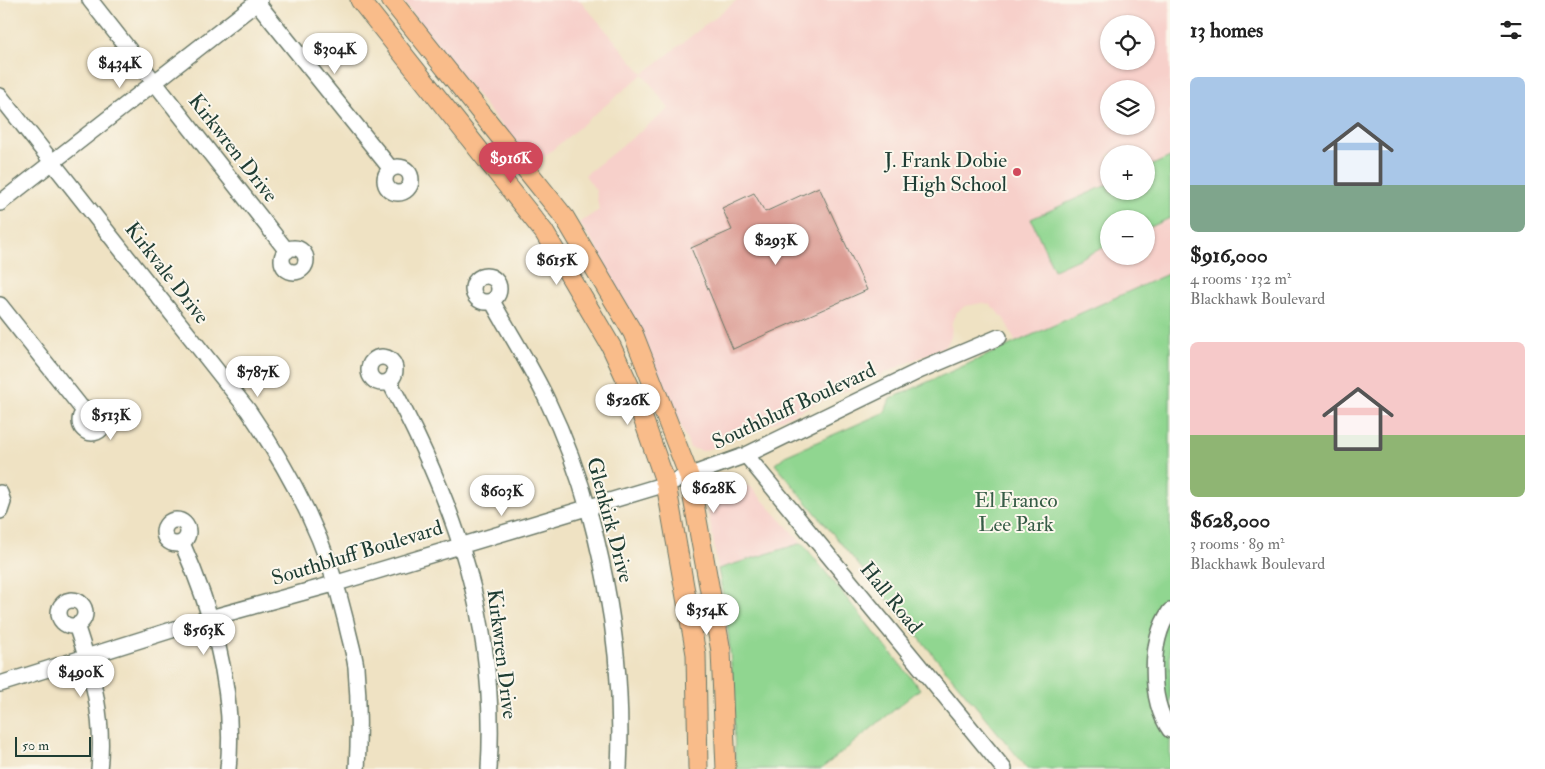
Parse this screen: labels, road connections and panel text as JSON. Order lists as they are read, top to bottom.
{
  "streets": {
    "street": [
      "Kirkwren Drive",
      "Kirkvale Drive",
      "Southbluff Boulevard",
      "Glenkirk Drive",
      "Hall Road"
    ]
  },
  "crossings": [
    ["Kirkwren Drive", "Southbluff Boulevard"],
    ["Kirkvale Drive", "Southbluff Boulevard"],
    ["Southbluff Boulevard", "Glenkirk Drive"],
    ["Southbluff Boulevard", "Hall Road"]
  ],
  "parks": ["El Franco Lee Park"],
  "places": ["J. Frank Dobie High School"],
  "scale_bar": "50 m",
  "page": {
    "heading": "13 homes",
    "map_buttons": ["+", "−"],
    "price": [
      "$304K",
      "$434K",
      "$916K",
      "$293K",
      "$615K",
      "$787K",
      "$526K",
      "$513K",
      "$628K",
      "$603K",
      "$354K",
      "$563K",
      "$490K"
    ],
    "list": [
      {
        "name": "$916,000",
        "note": "4 rooms · 132 m² · Blackhawk Boulevard"
      },
      {
        "name": "$628,000",
        "note": "3 rooms · 89 m² · Blackhawk Boulevard"
      }
    ],
    "scale": "50 m"
  }
}
